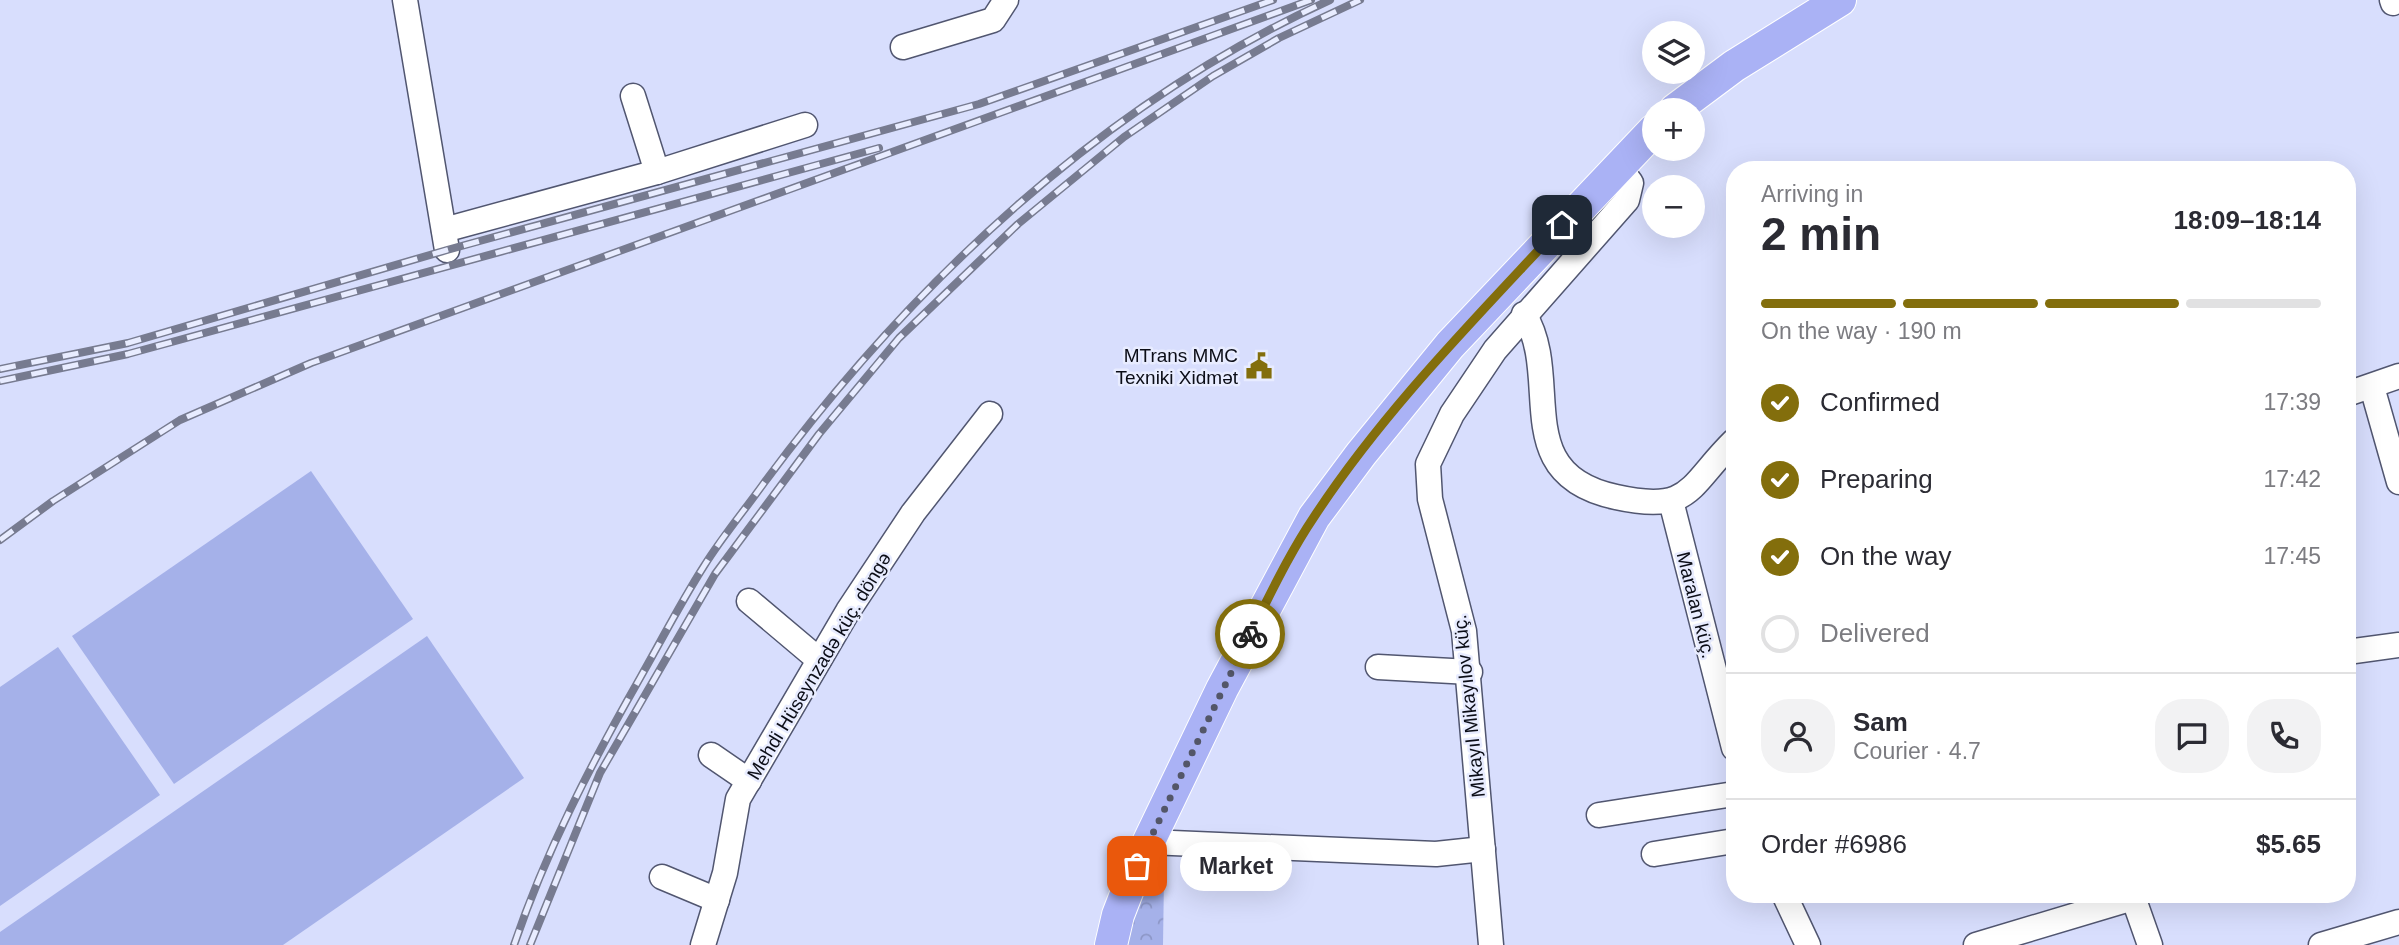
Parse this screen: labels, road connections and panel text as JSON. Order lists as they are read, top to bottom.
{
  "streets": {
    "street": ["Maralan küç.", "Mehdi Hüseynzadə küç. döngə", "Mikayıl Mikayılov küç."]
  },
  "places": {
    "public building": ["MTrans MMC Texniki Xidmət"],
    "other": ["Market"]
  },
  "page": {
    "map_buttons": ["+", "−"],
    "heading": ["2 min", "Arriving in", "18:09–18:14"],
    "panel": [
      "Sam",
      "Courier · 4.7",
      "Order #6986",
      "$5.65"
    ],
    "bar": "On the way · 190 m",
    "list": [
      ["Confirmed", "17:39"],
      ["Preparing", "17:42"],
      ["On the way", "17:45"],
      "Delivered"
    ],
    "bubble": "Market"
  }
}
